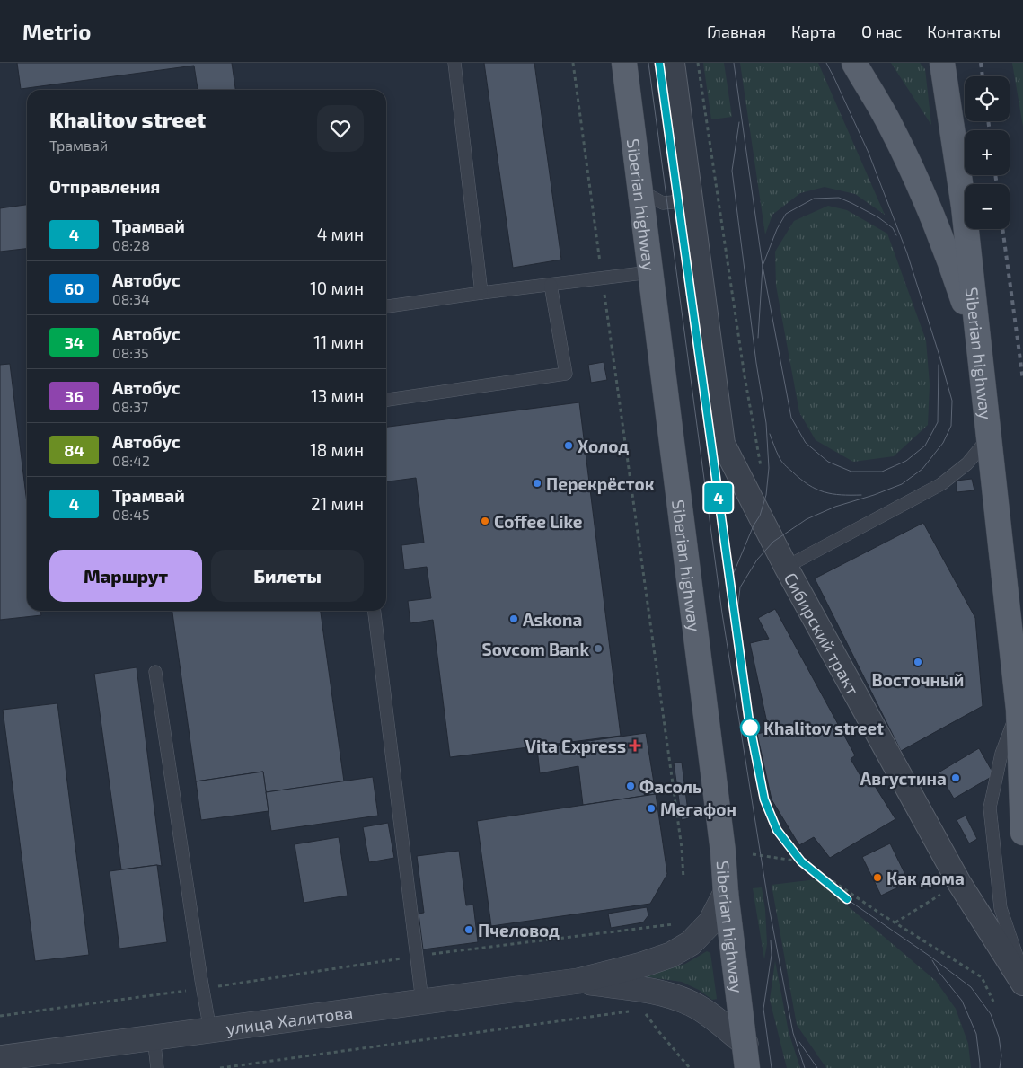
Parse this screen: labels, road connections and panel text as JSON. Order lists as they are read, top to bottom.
{
  "streets": {
    "main road": ["Siberian highway"],
    "street": ["улица Халитова"]
  },
  "places": {
    "other": [
      "Холод",
      "Перекрёсток",
      "Coffee Like",
      "Askona",
      "Sovcom Bank",
      "Восточный",
      "Khalitov street",
      "Августина",
      "Фасоль",
      "Мегафон",
      "Как дома",
      "Пчеловод"
    ],
    "health": ["Vita Express"]
  },
  "lines": ["tram line 4"],
  "page": {
    "header": "Metrio",
    "nav": [
      "Главная",
      "Карта",
      "О нас",
      "Контакты"
    ],
    "on_map": "4",
    "map_buttons": ["+", "−"],
    "heading": [
      ["Khalitov street", "Трамвай"],
      "Отправления"
    ],
    "list": [
      {
        "mark": "4",
        "name": "Трамвай",
        "note": "08:28",
        "value": "4 мин"
      },
      {
        "mark": "60",
        "name": "Автобус",
        "note": "08:34",
        "value": "10 мин"
      },
      {
        "mark": "34",
        "name": "Автобус",
        "note": "08:35",
        "value": "11 мин"
      },
      {
        "mark": "36",
        "name": "Автобус",
        "note": "08:37",
        "value": "13 мин"
      },
      {
        "mark": "84",
        "name": "Автобус",
        "note": "08:42",
        "value": "18 мин"
      },
      {
        "mark": "4",
        "name": "Трамвай",
        "note": "08:45",
        "value": "21 мин"
      }
    ],
    "buttons": ["Маршрут", "Билеты"]
  }
}
